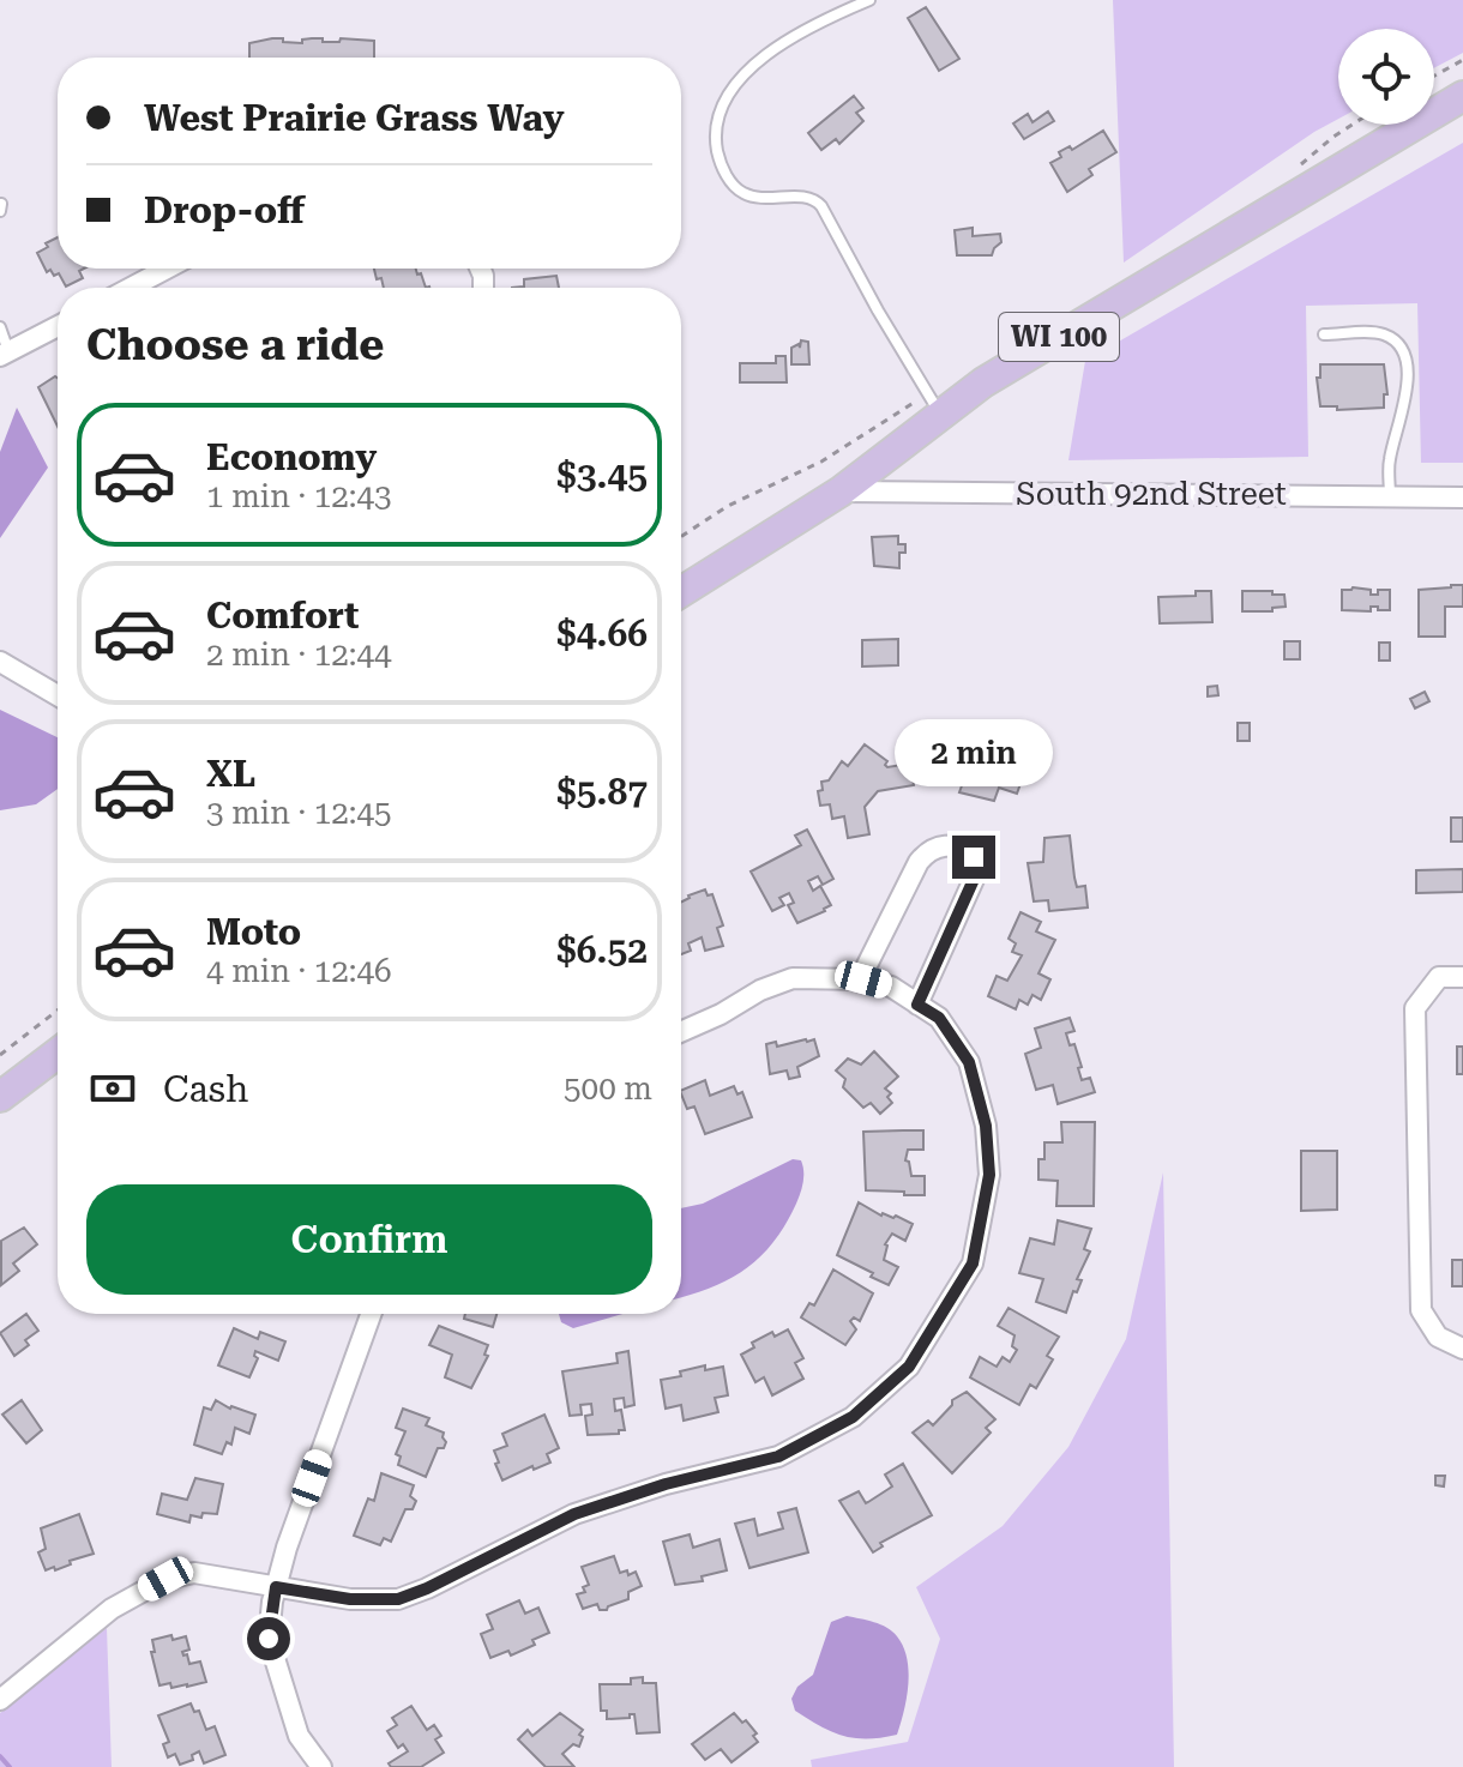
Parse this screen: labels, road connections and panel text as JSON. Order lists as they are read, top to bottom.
{
  "streets": {
    "main road": ["WI 100"],
    "street": ["South 92nd Street"]
  },
  "crossings": [
    ["WI 100", "South 92nd Street"]
  ],
  "page": {
    "banner": ["West Prairie Grass Way", "Drop-off"],
    "heading": "Choose a ride",
    "list": [
      {
        "name": "Economy",
        "note": "1 min · 12:43",
        "value": "$3.45"
      },
      {
        "name": "Comfort",
        "note": "2 min · 12:44",
        "value": "$4.66"
      },
      {
        "name": "XL",
        "note": "3 min · 12:45",
        "value": "$5.87"
      },
      {
        "name": "Moto",
        "note": "4 min · 12:46",
        "value": "$6.52"
      }
    ],
    "bubble": "2 min",
    "pay": ["Cash", "500 m"],
    "buttons": "Confirm"
  }
}
